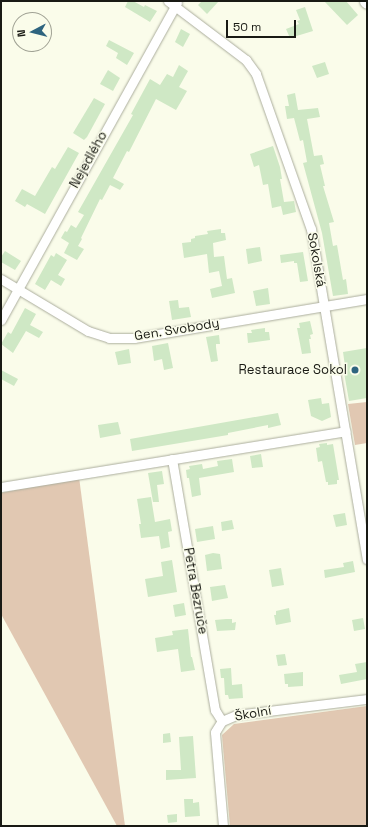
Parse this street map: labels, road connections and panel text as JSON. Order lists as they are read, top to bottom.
{
  "streets": {
    "street": [
      "Nejedlého",
      "Sokolská",
      "Gen. Svobody",
      "Petra Bezruče",
      "Školní"
    ]
  },
  "crossings": [
    ["Nejedlého", "Sokolská"],
    ["Nejedlého", "Gen. Svobody"],
    ["Sokolská", "Gen. Svobody"],
    ["Petra Bezruče", "Školní"]
  ],
  "places": ["Restaurace Sokol"],
  "scale_bar": "50 m",
  "north": "left"
}
